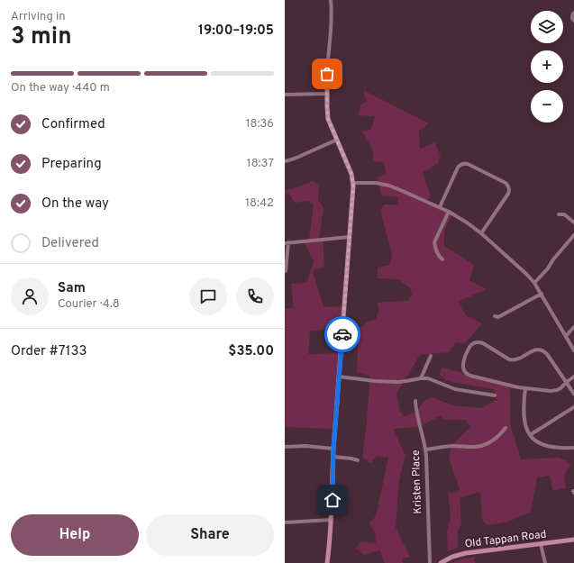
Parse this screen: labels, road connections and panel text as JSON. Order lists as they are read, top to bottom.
{
  "streets": {
    "main road": ["Old Tappan Road"],
    "street": ["Kristen Place"]
  },
  "page": {
    "heading": ["3 min", "Arriving in", "19:00–19:05"],
    "panel": [
      "Sam",
      "Courier · 4.8",
      "Order #7133",
      "$35.00"
    ],
    "map_buttons": ["+", "−"],
    "bar": "On the way · 440 m",
    "list": [
      ["Confirmed", "18:36"],
      ["Preparing", "18:37"],
      ["On the way", "18:42"],
      "Delivered"
    ],
    "buttons": ["Help", "Share"]
  }
}
